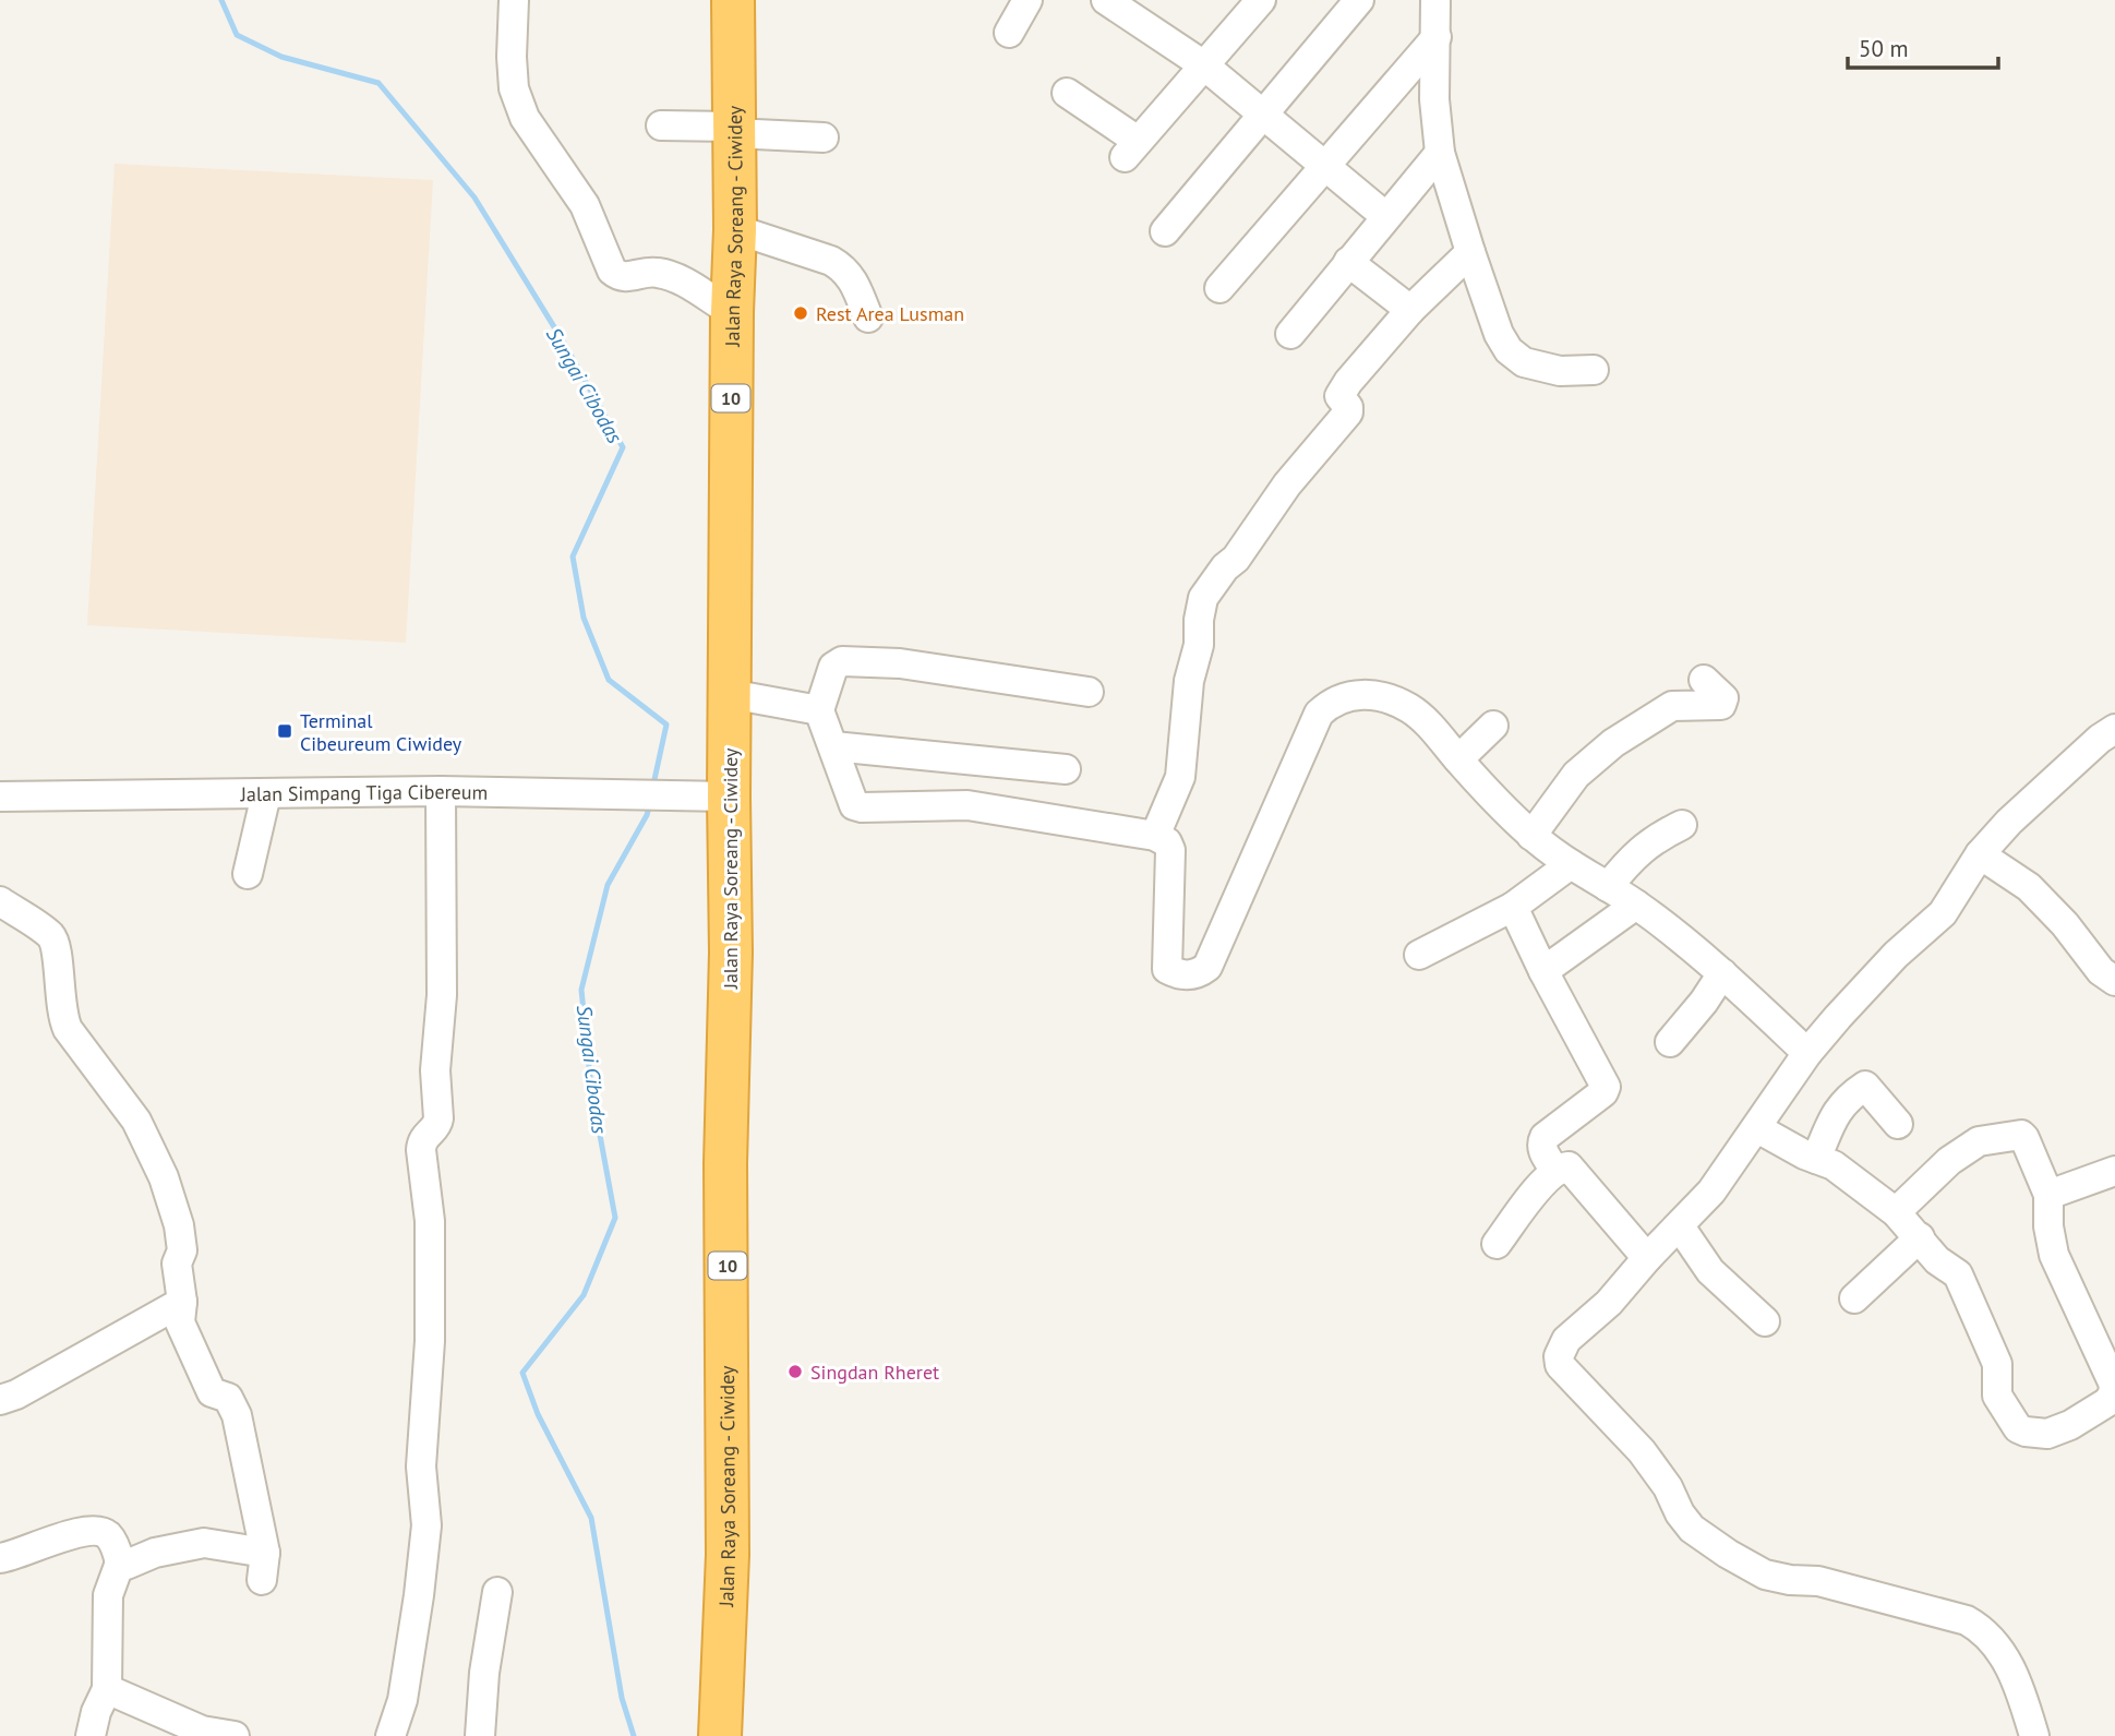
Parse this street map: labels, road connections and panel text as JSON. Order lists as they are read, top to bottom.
{
  "streets": {
    "highway": ["Jalan Raya Soreang - Ciwidey", "10"],
    "street": ["Jalan Simpang Tiga Cibereum"]
  },
  "crossings": [
    ["Jalan Raya Soreang - Ciwidey", "Jalan Simpang Tiga Cibereum"]
  ],
  "water": ["Sungai Cibodas"],
  "places": {
    "other": ["Rest Area Lusman", "Singdan Rheret"],
    "transit": ["Terminal Cibeureum Ciwidey"]
  },
  "scale_bar": "50 m"
}
